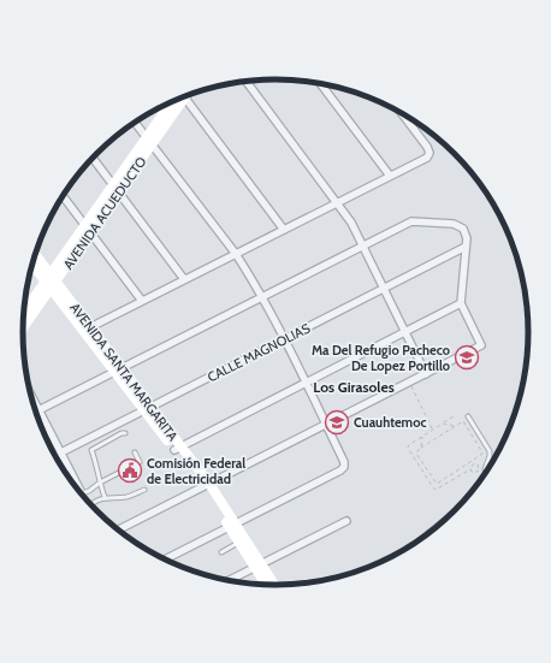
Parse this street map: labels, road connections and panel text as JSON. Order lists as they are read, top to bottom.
{
  "streets": {
    "main road": ["AVENIDA ACUEDUCTO", "AVENIDA SANTA MARGARITA"],
    "street": ["CALLE MAGNOLIAS"]
  },
  "crossings": [
    ["AVENIDA ACUEDUCTO", "AVENIDA SANTA MARGARITA"],
    ["CALLE MAGNOLIAS", "AVENIDA SANTA MARGARITA"]
  ],
  "districts": ["Los Girasoles"],
  "places": {
    "school or university": ["Ma Del Refugio Pacheco De Lopez Portillo", "Cuauhtemoc"],
    "public building": ["Comisión Federal de Electricidad"]
  }
}
